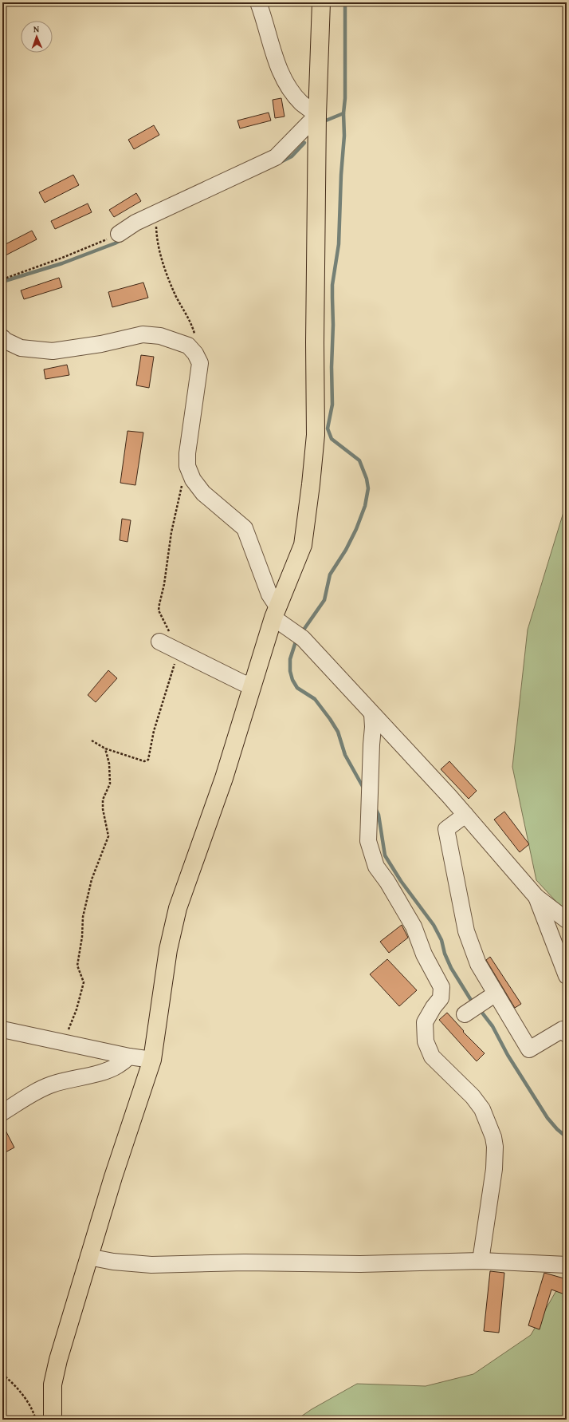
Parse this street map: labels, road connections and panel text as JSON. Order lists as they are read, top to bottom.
{
  "north": "top"
}
